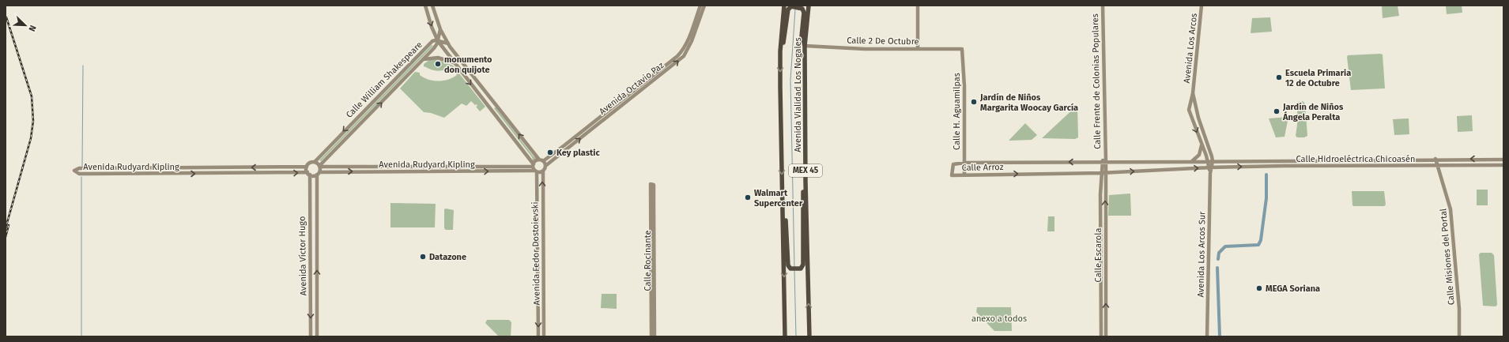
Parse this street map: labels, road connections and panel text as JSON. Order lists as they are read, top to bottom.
{
  "streets": {
    "highway": ["Avenida Vialidad Los Nogales", "MEX 45"],
    "street": [
      "Calle 2 De Octubre",
      "Avenida Los Arcos",
      "Calle William Shakespeare",
      "Calle Frente de Colonias Populares",
      "Avenida Octavio Paz",
      "Calle H. Aguamilpas",
      "Calle Hidroeléctrica Chicoasén",
      "Avenida Rudyard Kipling",
      "Calle Arroz",
      "Avenida Fedor Dostoievski",
      "Avenida Los Arcos Sur",
      "Calle Escarola",
      "Avenida Víctor Hugo",
      "Calle Misiones del Portal",
      "Calle Rocinante"
    ]
  },
  "crossings": [
    ["Calle 2 De Octubre", "Avenida Vialidad Los Nogales"],
    ["Calle 2 De Octubre", "Calle H. Aguamilpas"],
    ["Avenida Los Arcos", "Calle Hidroeléctrica Chicoasén"],
    ["Avenida Los Arcos", "Calle Arroz"],
    ["Avenida Los Arcos", "Avenida Los Arcos Sur"],
    ["Calle William Shakespeare", "Avenida Rudyard Kipling"],
    ["Calle William Shakespeare", "Avenida Víctor Hugo"],
    ["Calle Frente de Colonias Populares", "Calle Arroz"],
    ["Calle Frente de Colonias Populares", "Calle Escarola"],
    ["Avenida Octavio Paz", "Avenida Rudyard Kipling"],
    ["Avenida Octavio Paz", "Avenida Fedor Dostoievski"],
    ["Calle H. Aguamilpas", "Calle Arroz"],
    ["Calle Hidroeléctrica Chicoasén", "Calle Arroz"],
    ["Calle Hidroeléctrica Chicoasén", "Avenida Los Arcos Sur"],
    ["Calle Hidroeléctrica Chicoasén", "Calle Misiones del Portal"],
    ["Avenida Rudyard Kipling", "Avenida Fedor Dostoievski"],
    ["Avenida Rudyard Kipling", "Avenida Víctor Hugo"],
    ["Calle Arroz", "Avenida Los Arcos Sur"],
    ["Calle Arroz", "Calle Escarola"]
  ],
  "parks": ["anexo a todos"],
  "places": [
    "monumento don quijote",
    "Escuela Primaria 12 de Octubre",
    "Jardín de Niños Margarita Woocay García",
    "Jardín de Niños Ángela Peralta",
    "Key plastic",
    "Walmart Supercenter",
    "Datazone",
    "MEGA Soriana"
  ],
  "north": "bottom right"
}
